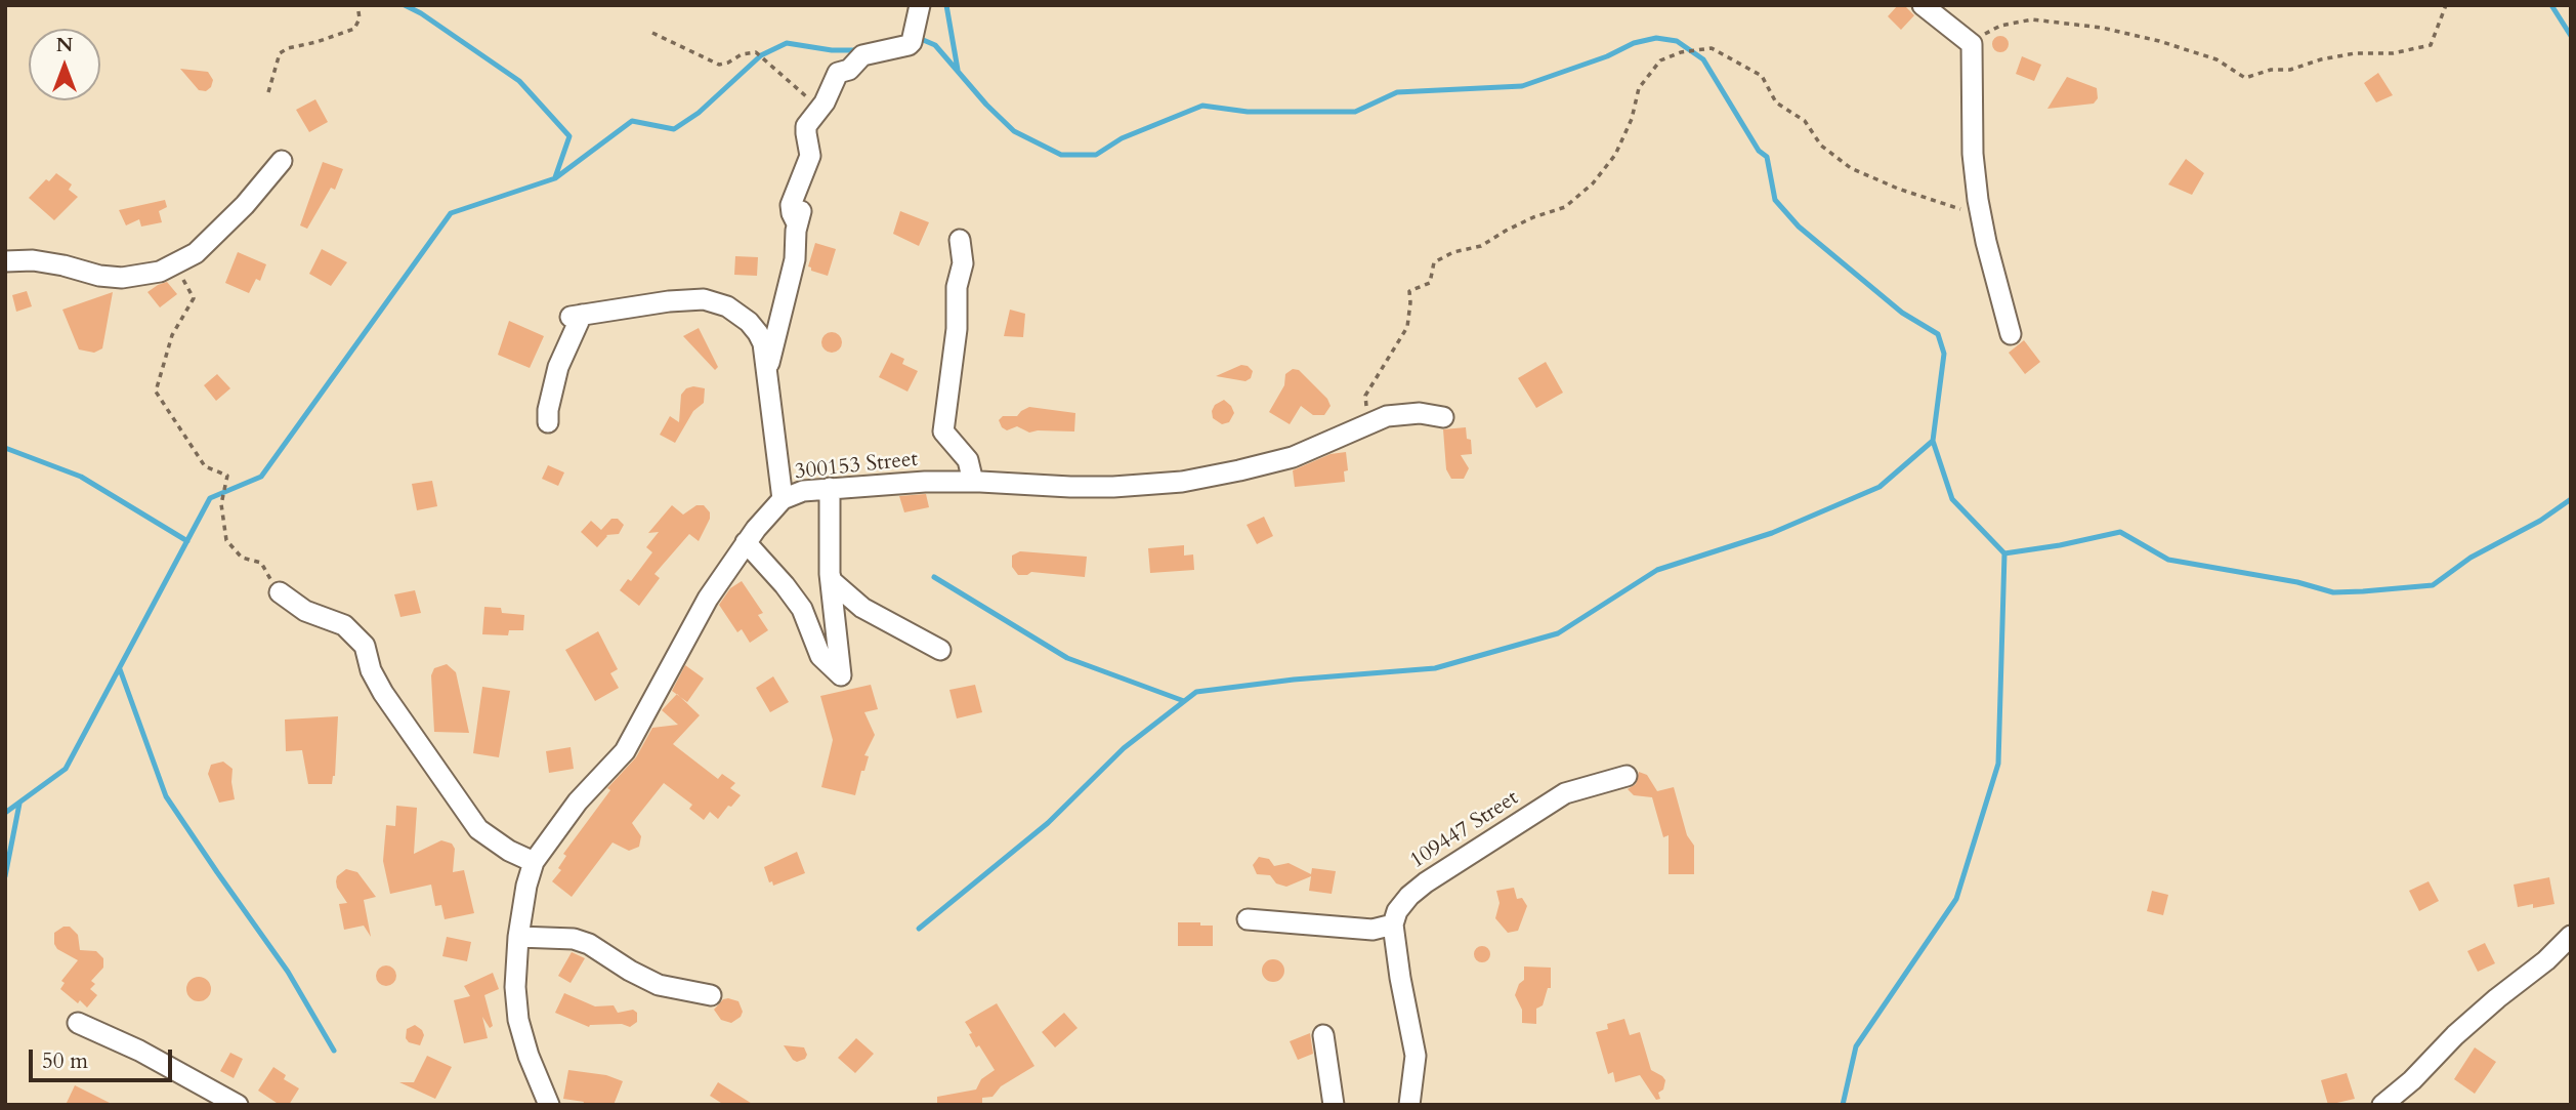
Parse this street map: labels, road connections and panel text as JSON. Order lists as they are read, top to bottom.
{
  "streets": {
    "street": ["300153 Street", "109447 Street"]
  },
  "scale_bar": "50 m",
  "north": "top"
}
